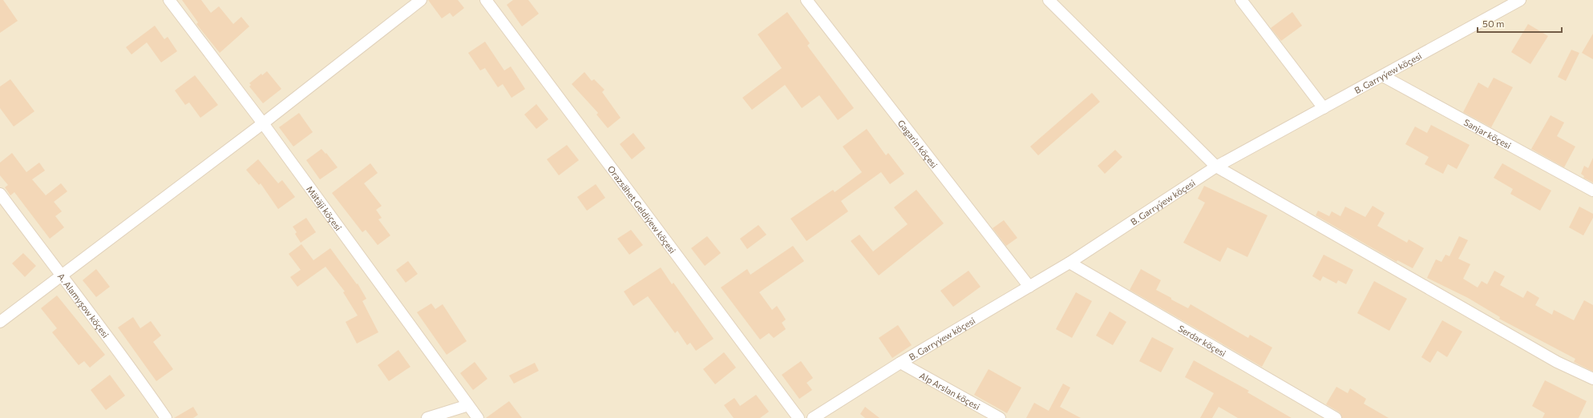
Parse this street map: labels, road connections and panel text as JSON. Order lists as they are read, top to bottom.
{
  "streets": {
    "street": [
      "B. Garryýew köçesi",
      "Sanjar köçesi",
      "Gagarin köçesi",
      "Mätäji köçesi",
      "Orazsähet Geldiýew köçesi",
      "A. Alamyşow köçesi",
      "Serdar köçesi",
      "Alp Arslan köçesi"
    ]
  },
  "crossings": [
    ["B. Garryýew köçesi", "Sanjar köçesi"],
    ["B. Garryýew köçesi", "Gagarin köçesi"],
    ["B. Garryýew köçesi", "Serdar köçesi"],
    ["B. Garryýew köçesi", "Alp Arslan köçesi"]
  ],
  "scale_bar": "50 m"
}
